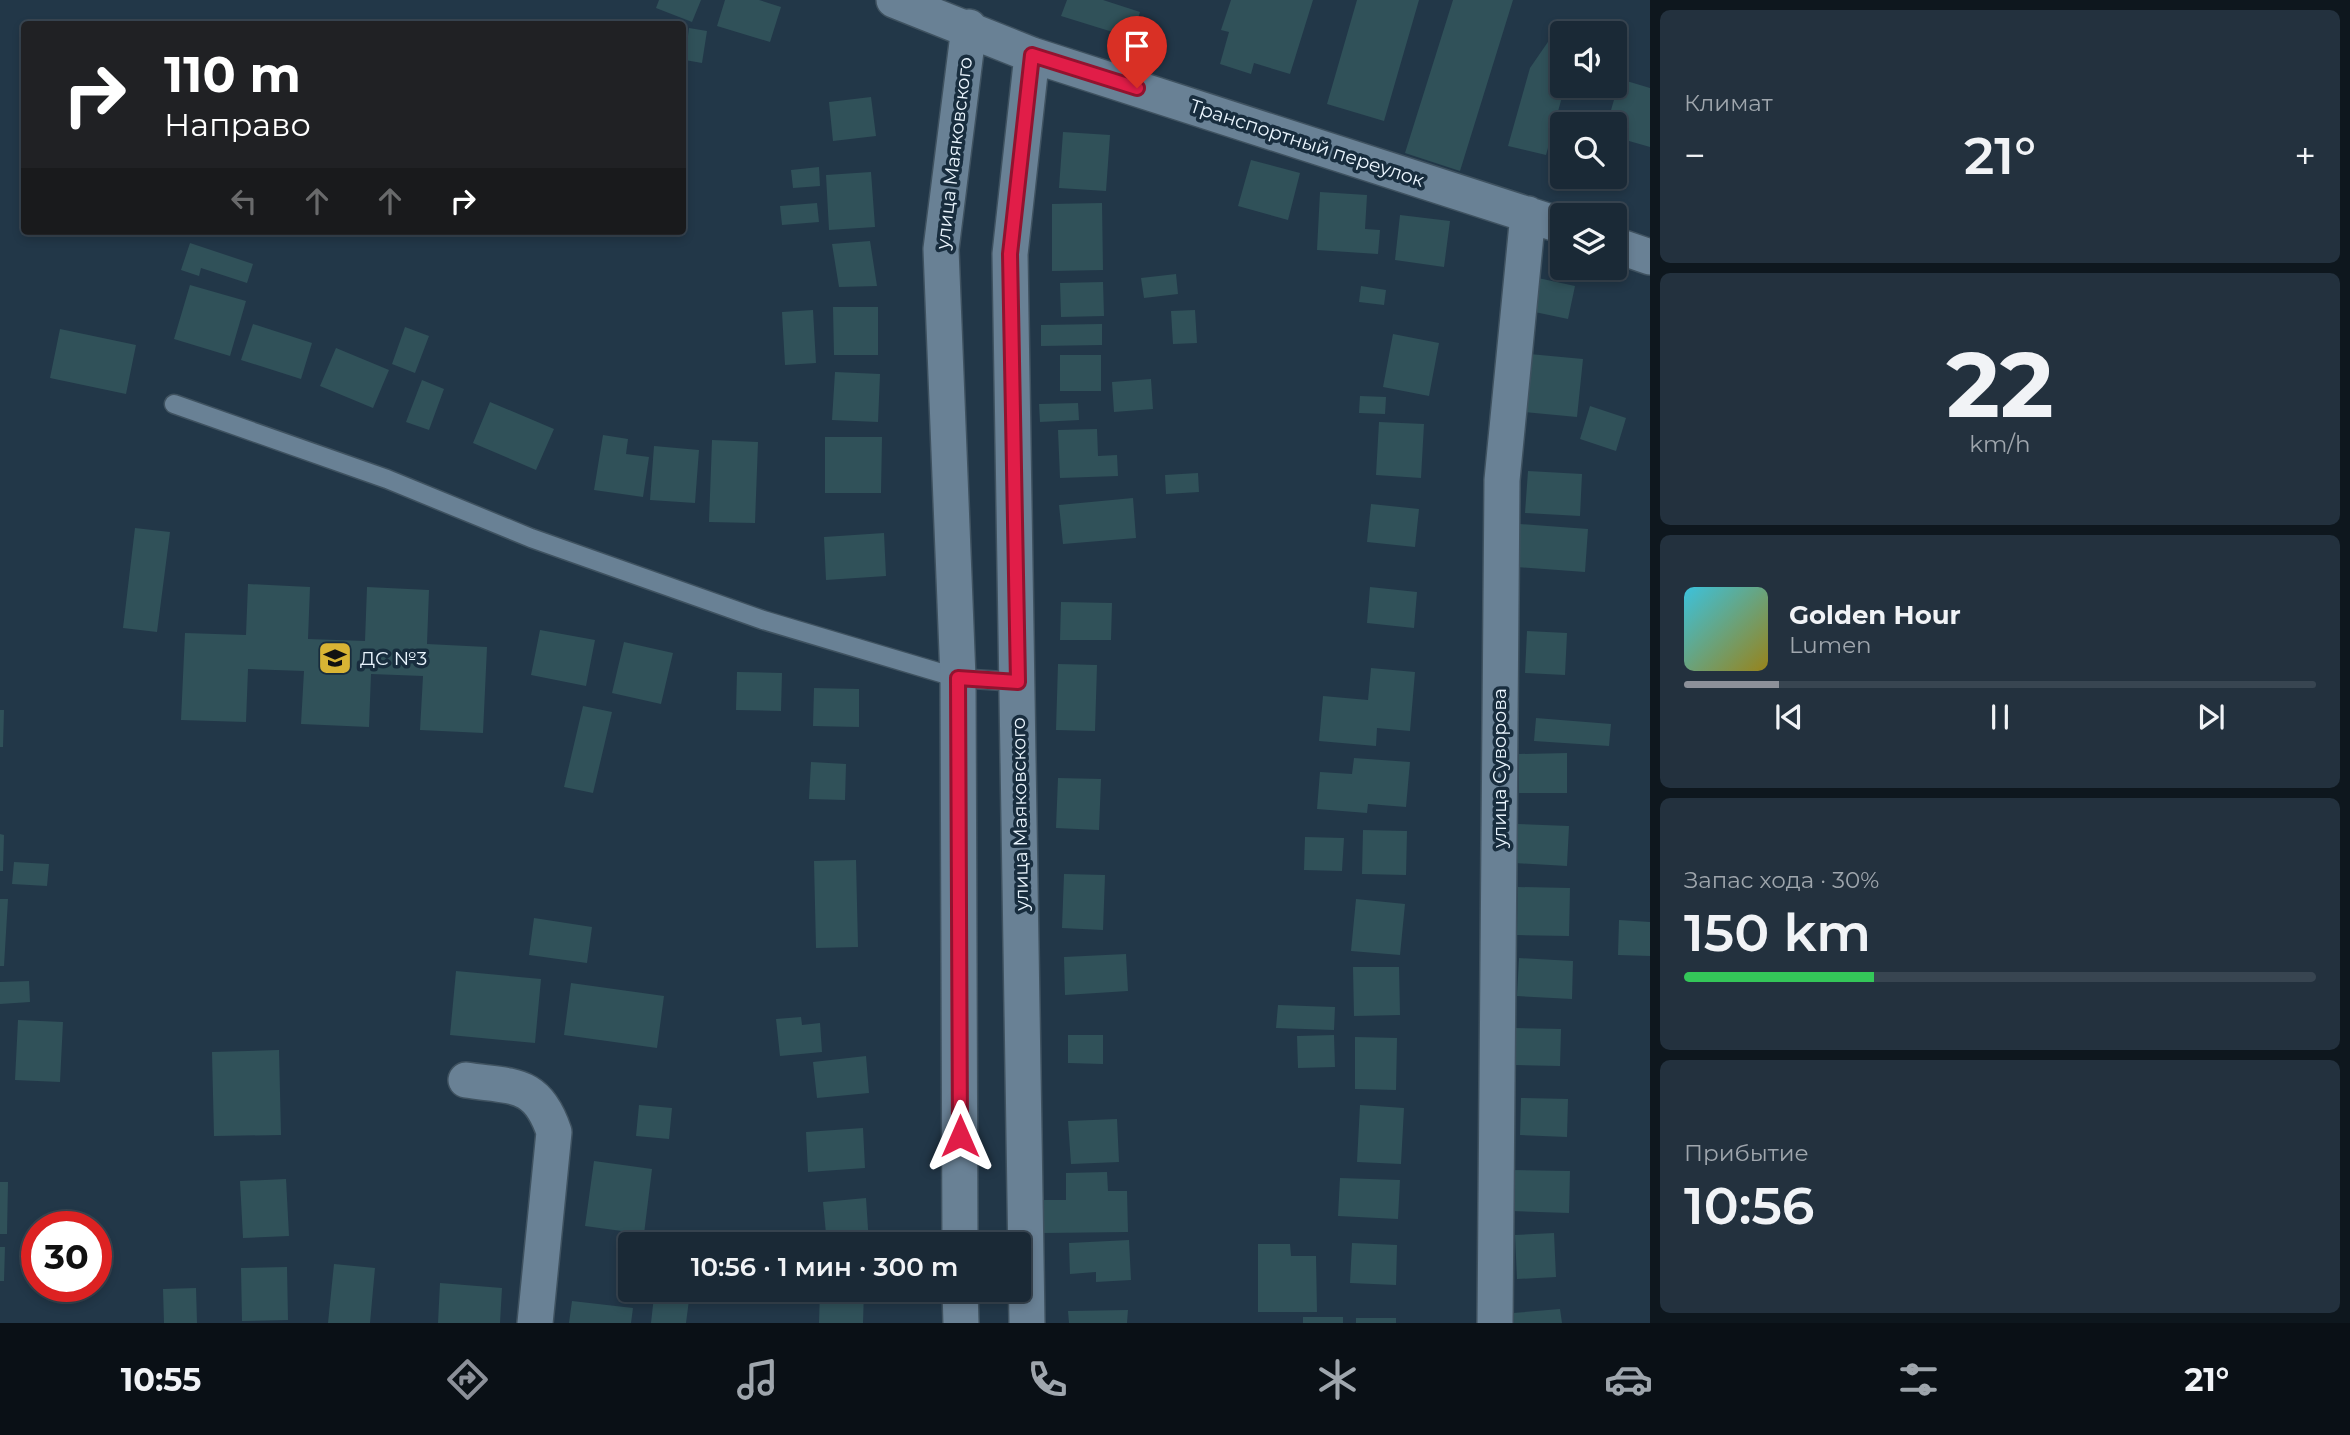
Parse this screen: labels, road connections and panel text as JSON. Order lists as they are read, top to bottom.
{
  "streets": {
    "street": ["Транспортный переулок", "улица Маяковского", "улица Суворова"]
  },
  "crossings": [
    ["Транспортный переулок", "улица Маяковского"],
    ["Транспортный переулок", "улица Суворова"]
  ],
  "places": {
    "school or university": ["ДС №3"]
  },
  "page": {
    "tile": [
      "Климат",
      ["22", "km/h"],
      ["Запас хода · 30%", "150 km"],
      ["Прибытие", "10:56"]
    ],
    "turn": ["110 m", "Направо"],
    "heat": ["−", "21°", "+"],
    "song": ["Golden Hour", "Lumen"],
    "limit": "30",
    "trip": "10:56 · 1 мин · 300 m",
    "tabs": ["10:55", "21°"]
  }
}
